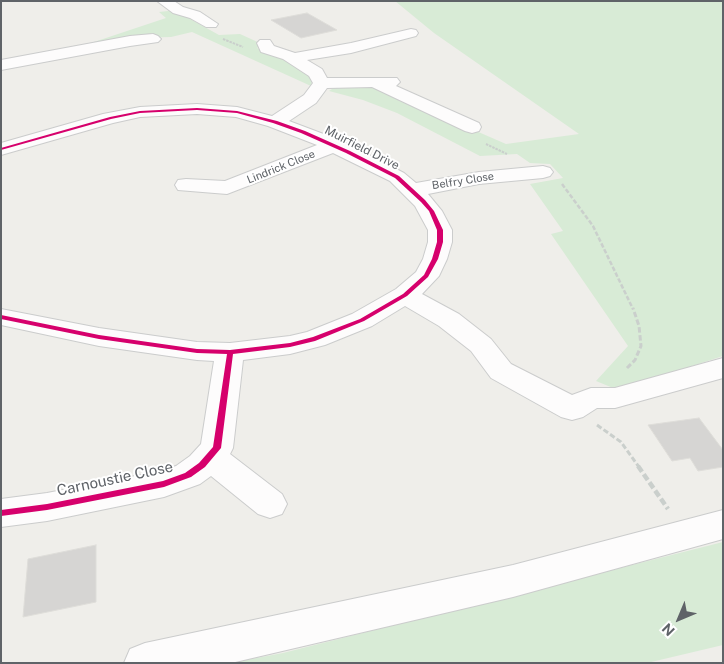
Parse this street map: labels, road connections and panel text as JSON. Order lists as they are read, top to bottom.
{
  "streets": {
    "street": [
      "Muirfield Drive",
      "Lindrick Close",
      "Belfry Close",
      "Carnoustie Close"
    ]
  },
  "crossings": [
    ["Muirfield Drive", "Lindrick Close"],
    ["Muirfield Drive", "Belfry Close"]
  ],
  "north": "bottom left"
}
